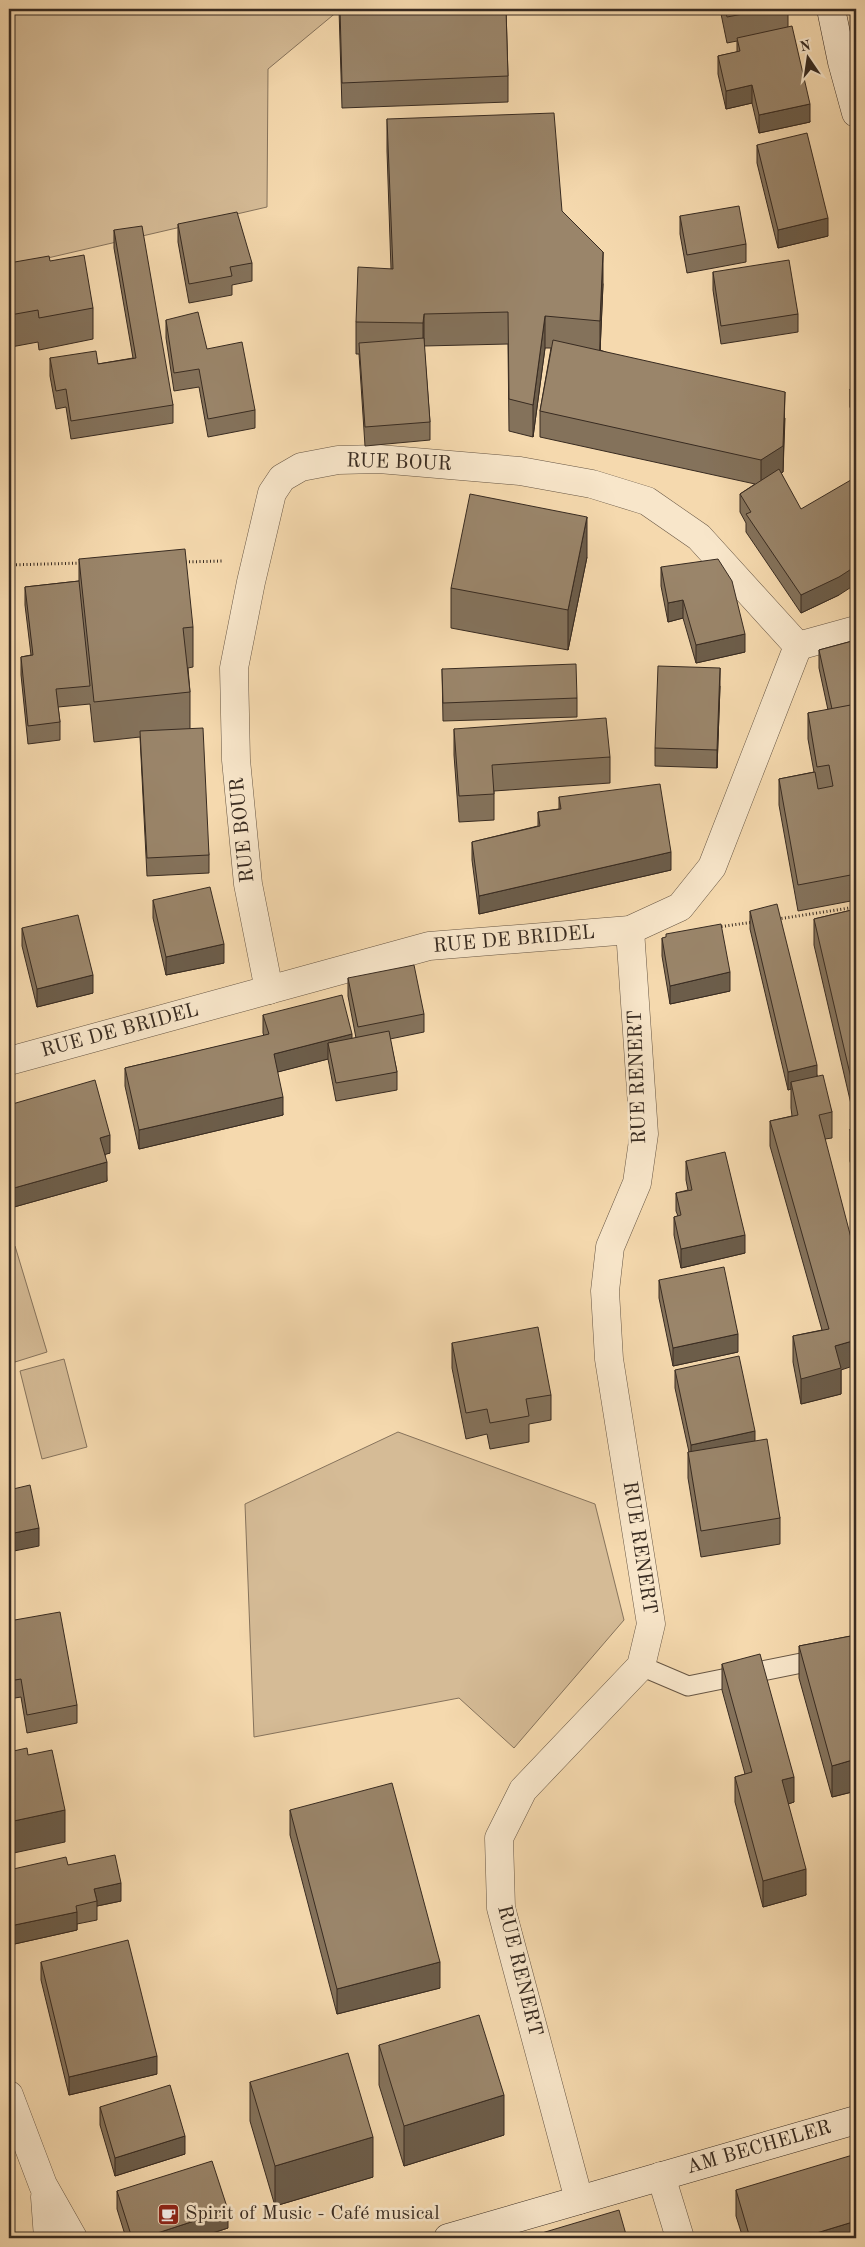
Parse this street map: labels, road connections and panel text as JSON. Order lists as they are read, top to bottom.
{
  "streets": {
    "street": [
      "RUE BOUR",
      "RUE DE BRIDEL",
      "RUE RENERT",
      "AM BECHELER"
    ]
  },
  "crossings": [
    ["RUE BOUR", "RUE DE BRIDEL"],
    ["RUE DE BRIDEL", "RUE RENERT"],
    ["RUE RENERT", "AM BECHELER"]
  ],
  "places": {
    "cafe": ["Spirit of Music - Café musical"]
  },
  "north": "top"
}
